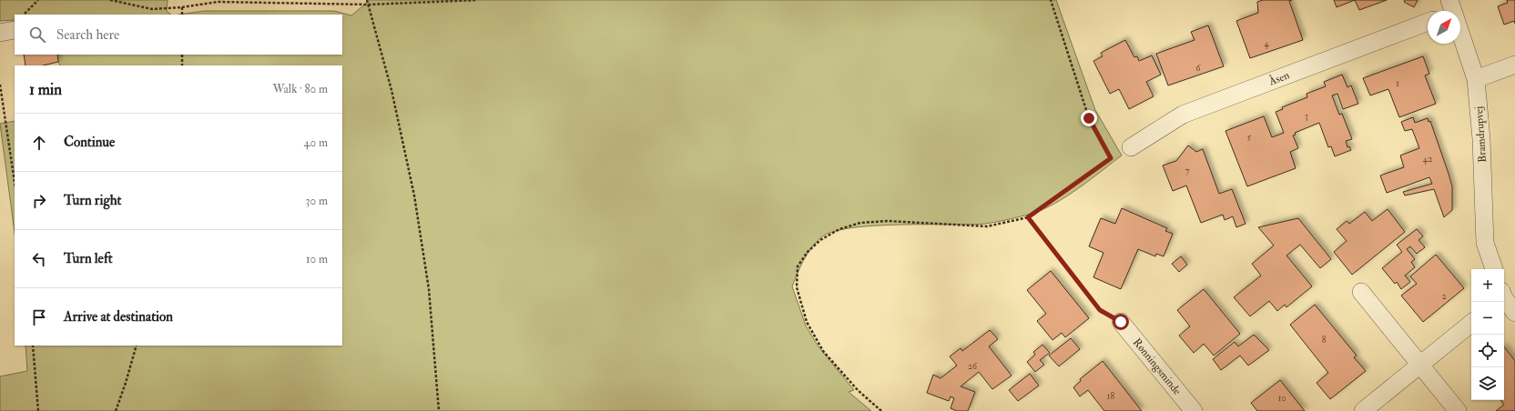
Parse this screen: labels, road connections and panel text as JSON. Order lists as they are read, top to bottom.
{
  "streets": {
    "street": ["Åsen", "Bramdrupvej", "Rønningsminde"]
  },
  "house_numbers": [
    "4",
    "6",
    "1",
    "3",
    "5",
    "42",
    "7",
    "2",
    "8",
    "26",
    "18",
    "10"
  ],
  "north": "top right",
  "page": {
    "search": "Search here",
    "heading": ["1 min", "Walk · 80 m"],
    "list": [
      ["Continue", "40 m"],
      ["Turn right", "30 m"],
      ["Turn left", "10 m"],
      "Arrive at destination"
    ],
    "map_buttons": ["+", "−"]
  }
}
